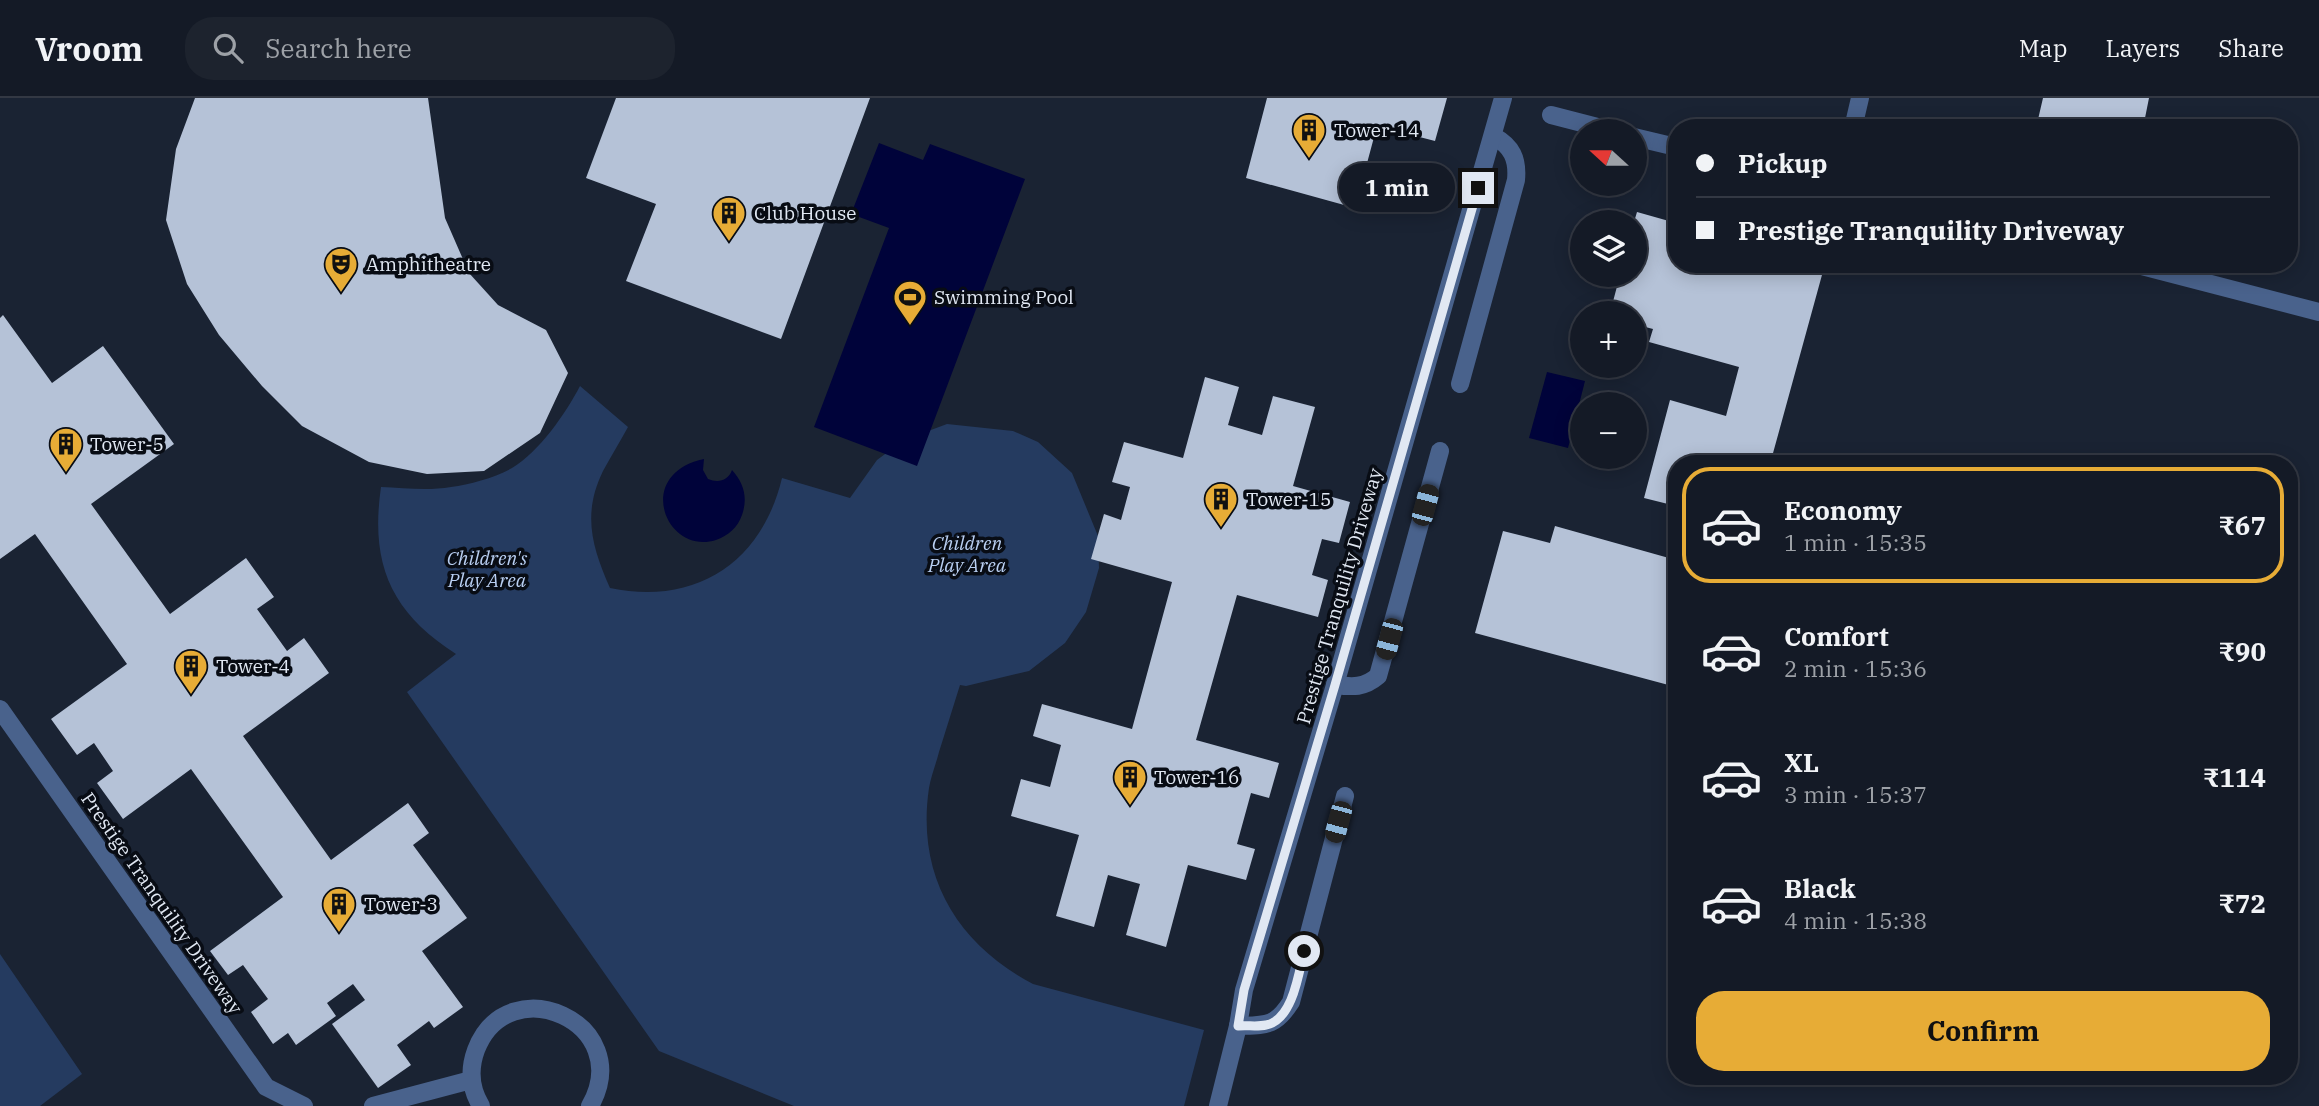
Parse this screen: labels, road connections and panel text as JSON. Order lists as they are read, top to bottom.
{
  "streets": {
    "street": ["Prestige Tranquility Driveway"]
  },
  "parks": ["Children Play Area", "Children's Play Area"],
  "places": {
    "building": [
      "Tower-14",
      "Club House",
      "Tower-5",
      "Tower-15",
      "Tower-4",
      "Tower-16",
      "Tower-3"
    ],
    "theatre": ["Amphitheatre"],
    "sports": ["Swimming Pool"]
  },
  "north": "left",
  "page": {
    "header": "Vroom",
    "search": "Search here",
    "nav": ["Map", "Layers", "Share"],
    "map_buttons": ["+", "−"],
    "banner": ["Pickup", "Prestige Tranquility Driveway"],
    "bubble": "1 min",
    "list": [
      {
        "name": "Economy",
        "note": "1 min · 15:35",
        "value": "₹67"
      },
      {
        "name": "Comfort",
        "note": "2 min · 15:36",
        "value": "₹90"
      },
      {
        "name": "XL",
        "note": "3 min · 15:37",
        "value": "₹114"
      },
      {
        "name": "Black",
        "note": "4 min · 15:38",
        "value": "₹72"
      }
    ],
    "buttons": "Confirm"
  }
}
